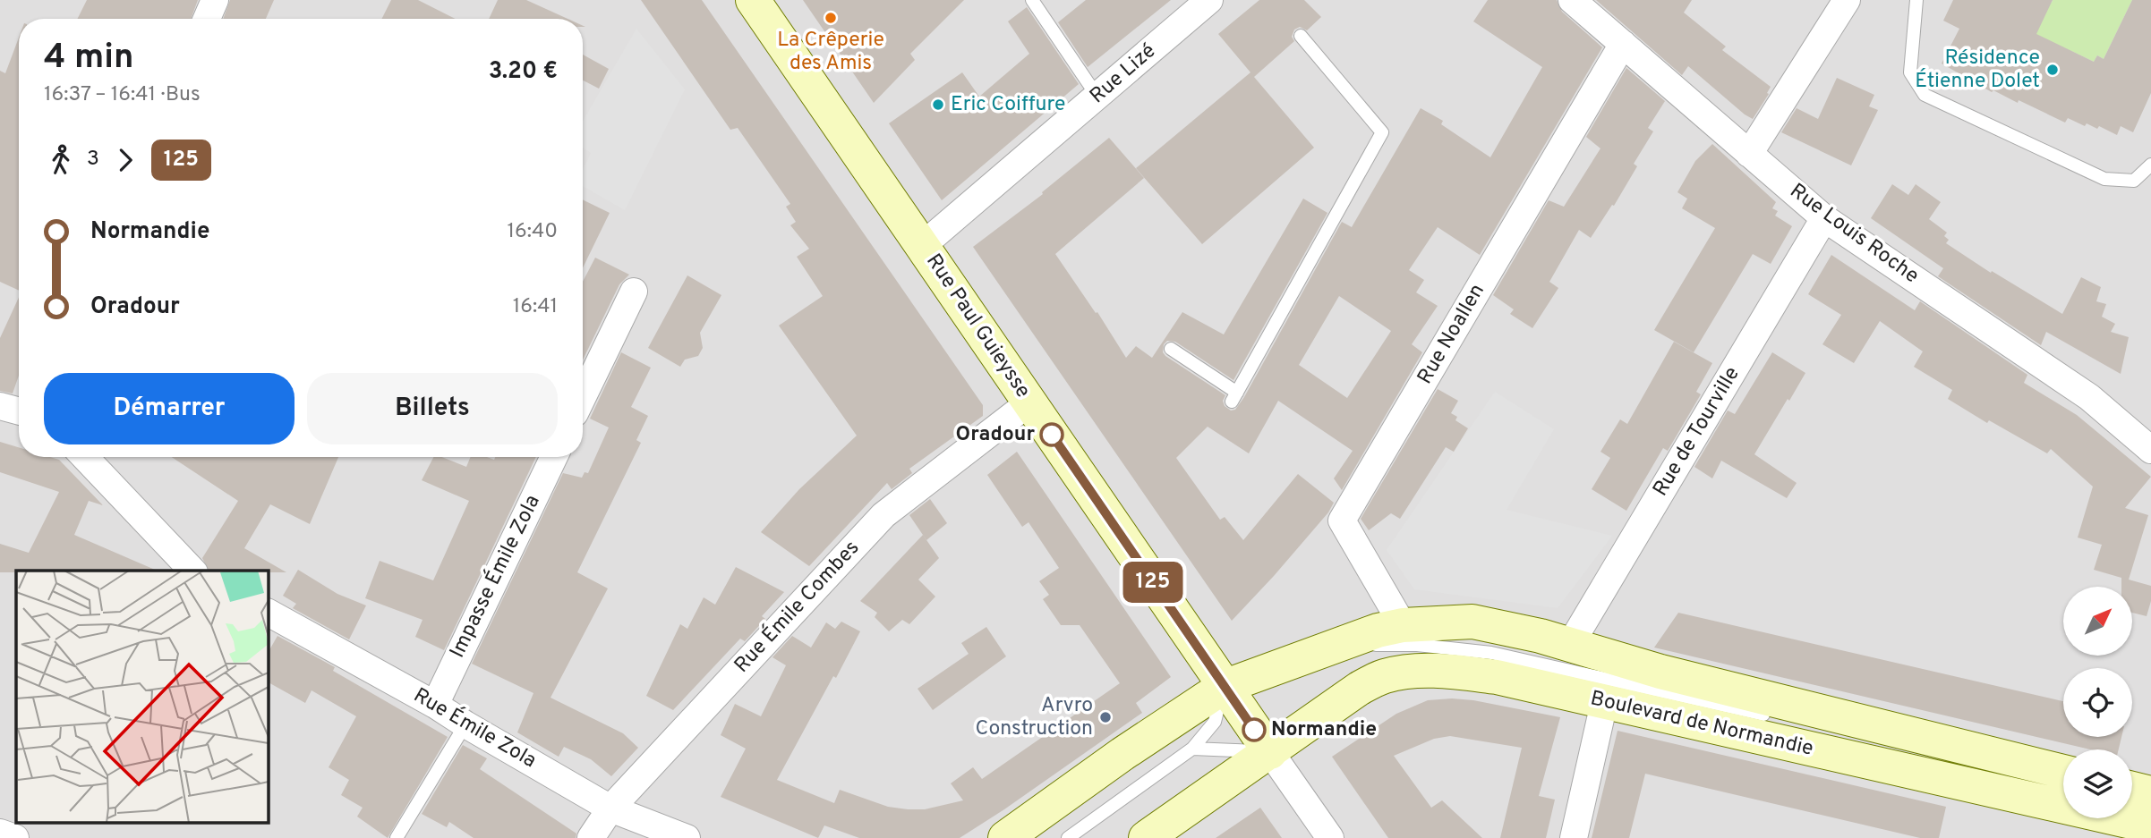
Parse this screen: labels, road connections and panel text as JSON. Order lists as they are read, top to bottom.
{
  "streets": {
    "main road": ["Rue Paul Guieysse", "Boulevard de Normandie"],
    "street": [
      "Rue Lizé",
      "Rue Louis Roche",
      "Rue Noallen",
      "Rue de Tourville",
      "Impasse Émile Zola",
      "Rue Émile Combes",
      "Rue Émile Zola"
    ]
  },
  "crossings": [
    ["Rue Lizé", "Rue Paul Guieysse"],
    ["Rue Louis Roche", "Rue Noallen"],
    ["Rue Louis Roche", "Rue de Tourville"],
    ["Rue Paul Guieysse", "Rue Émile Combes"],
    ["Rue Paul Guieysse", "Boulevard de Normandie"],
    ["Rue Noallen", "Boulevard de Normandie"],
    ["Rue de Tourville", "Boulevard de Normandie"],
    ["Impasse Émile Zola", "Rue Émile Zola"],
    ["Rue Émile Combes", "Rue Émile Zola"]
  ],
  "places": [
    "La Crêperie des Amis",
    "Résidence Étienne Dolet",
    "Eric Coiffure",
    "Oradour",
    "Arvro Construction",
    "Normandie"
  ],
  "lines": ["bus line 125"],
  "north": "top right",
  "page": {
    "on_map": "125",
    "heading": ["4 min", "16:37 – 16:41 · Bus", "3.20 €"],
    "legs": ["3", "125"],
    "list": [
      {
        "name": "Normandie",
        "value": "16:40"
      },
      {
        "name": "Oradour",
        "value": "16:41"
      }
    ],
    "buttons": ["Démarrer", "Billets"]
  }
}
